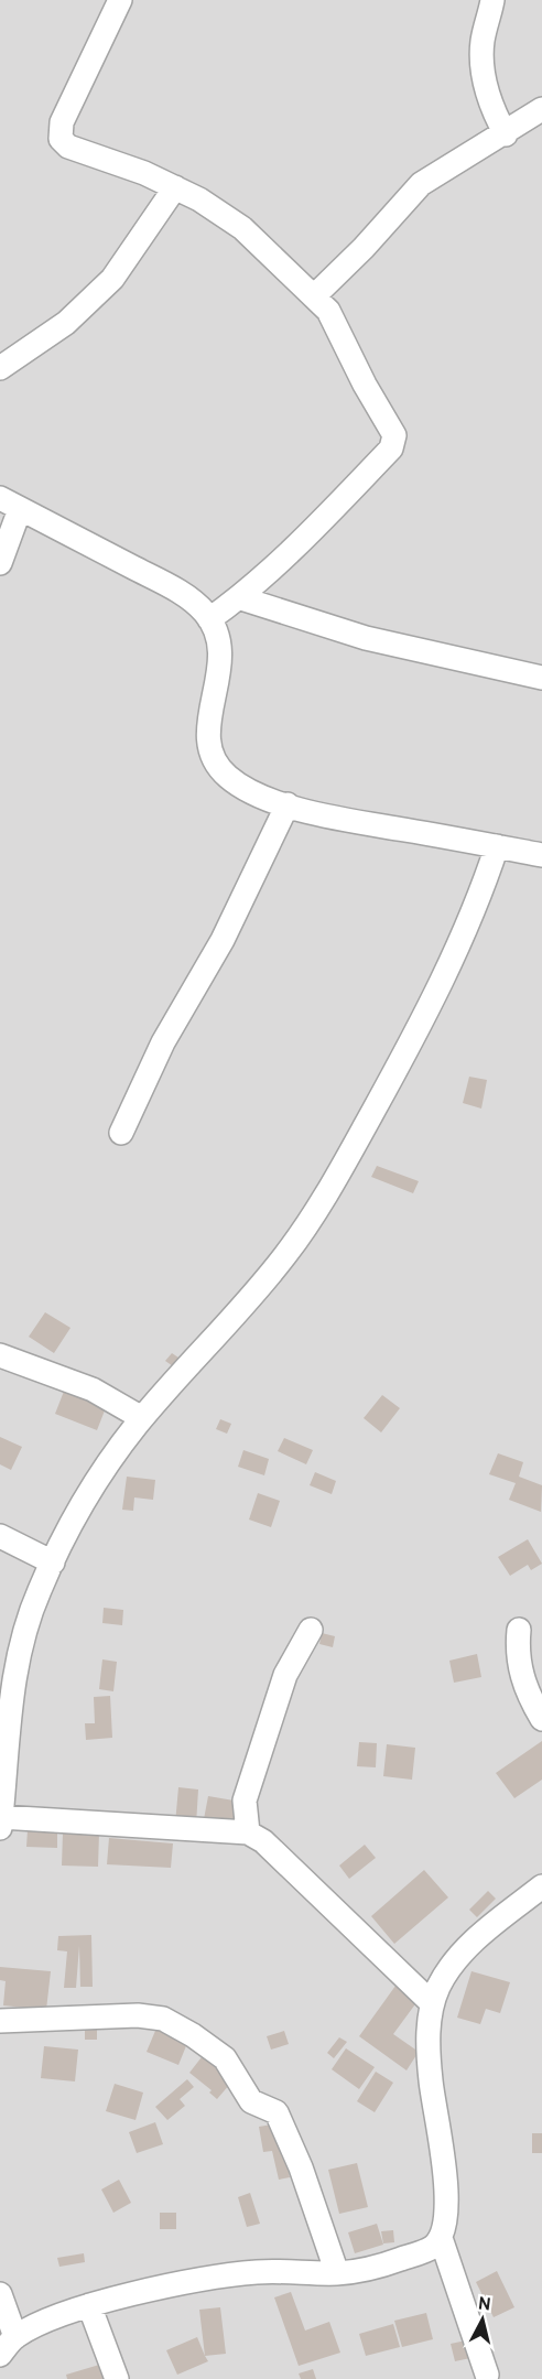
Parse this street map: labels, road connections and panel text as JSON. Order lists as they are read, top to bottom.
{
  "north": "top"
}
